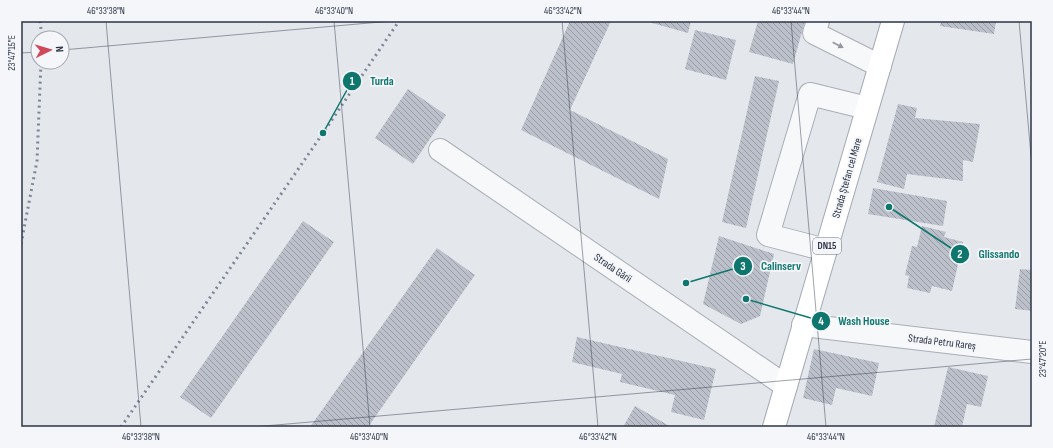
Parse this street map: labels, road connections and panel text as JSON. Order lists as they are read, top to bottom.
{
  "streets": {
    "main road": ["Strada Ștefan cel Mare", "DN15"],
    "street": ["Strada Gării", "Strada Petru Rareș"]
  },
  "crossings": [
    ["Strada Ștefan cel Mare", "Strada Gării"],
    ["Strada Ștefan cel Mare", "Strada Petru Rareș"]
  ],
  "places": [
    "Turda",
    "Glissando",
    "Calinserv",
    "Wash House"
  ],
  "north": "right",
  "coordinates": [
    "46°33'38\"N",
    "46°33'40\"N",
    "46°33'42\"N",
    "46°33'44\"N",
    "23°47'15\"E",
    "23°47'20\"E"
  ]
}
